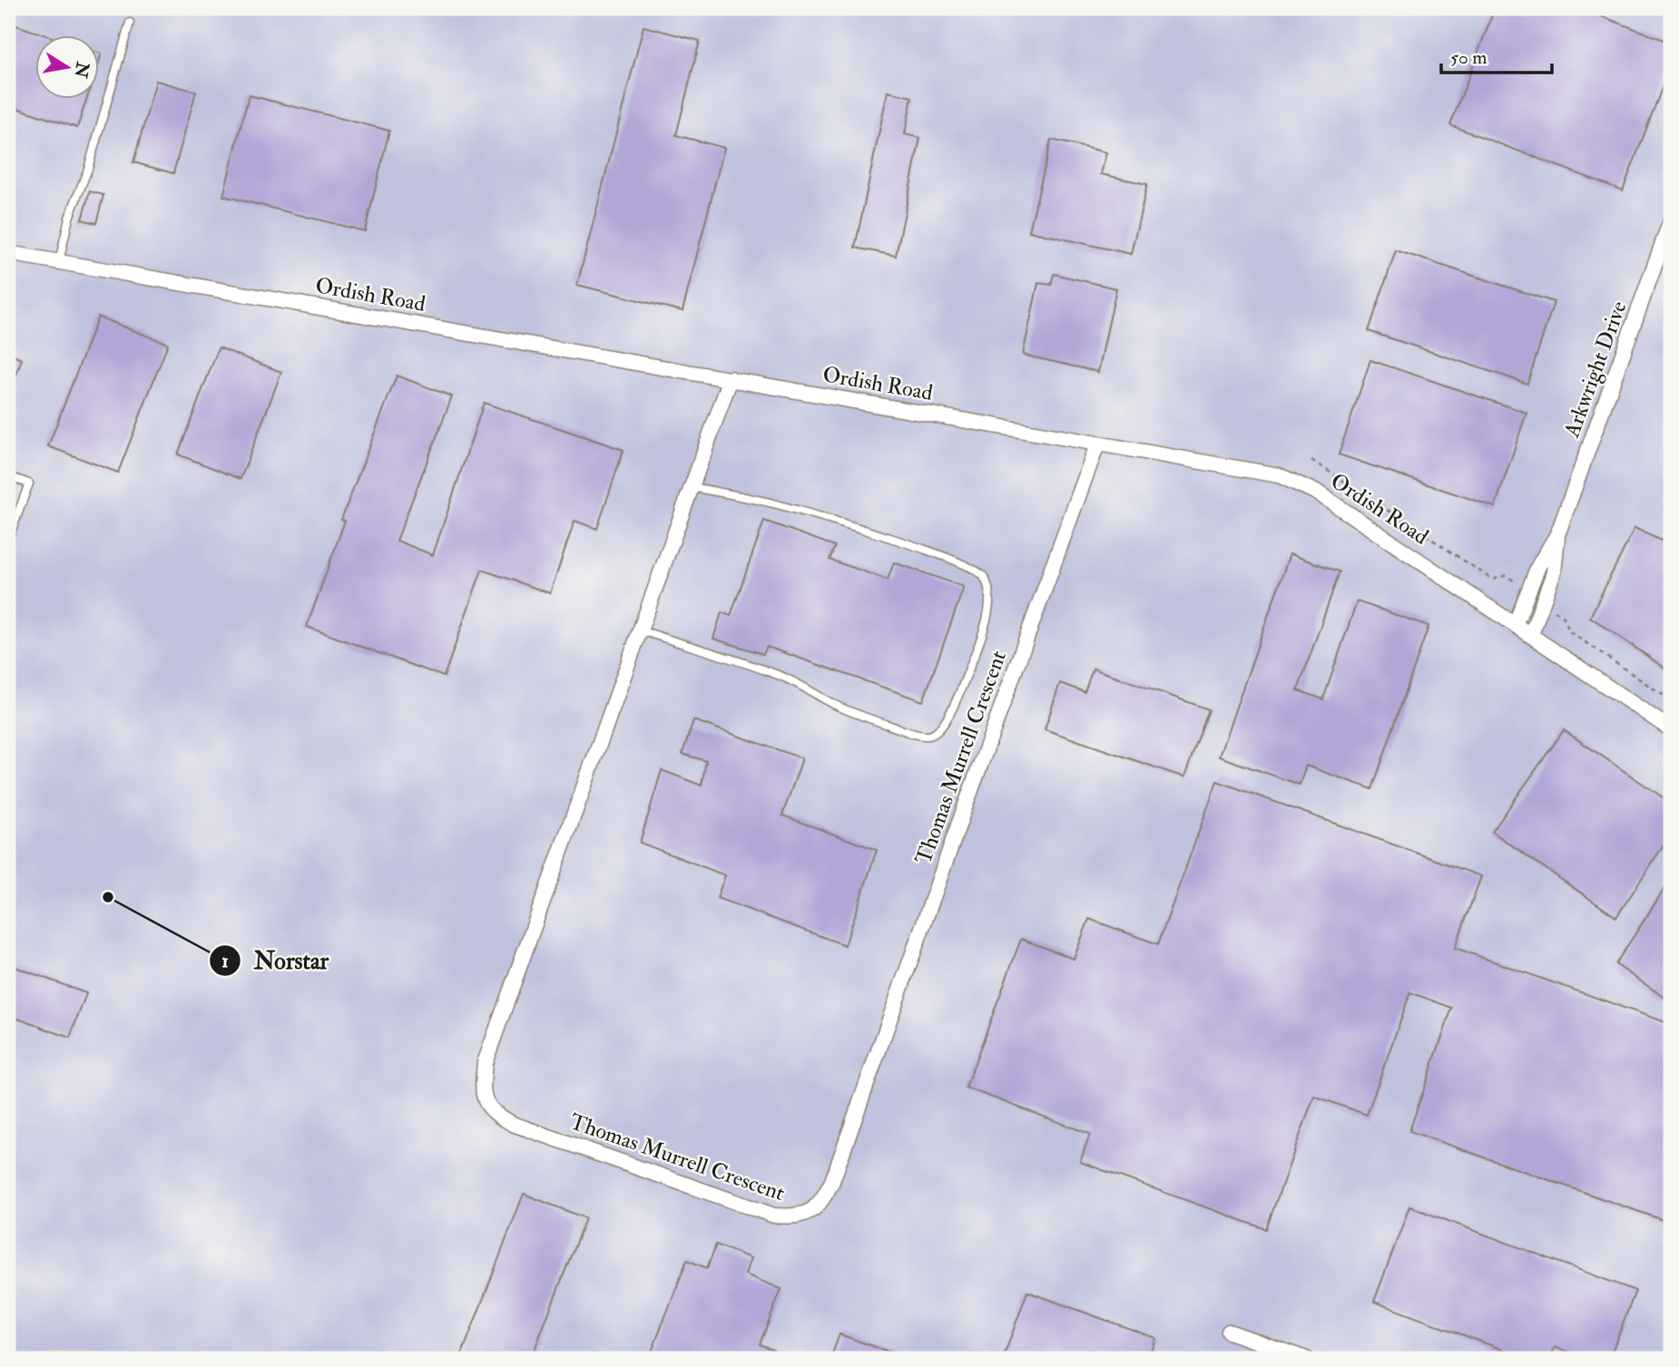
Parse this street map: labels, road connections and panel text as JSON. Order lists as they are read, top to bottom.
{
  "streets": {
    "street": ["Ordish Road", "Arkwright Drive", "Thomas Murrell Crescent"]
  },
  "crossings": [
    ["Ordish Road", "Arkwright Drive"],
    ["Ordish Road", "Thomas Murrell Crescent"]
  ],
  "places": ["Norstar"],
  "scale_bar": "50 m",
  "north": "right"
}
